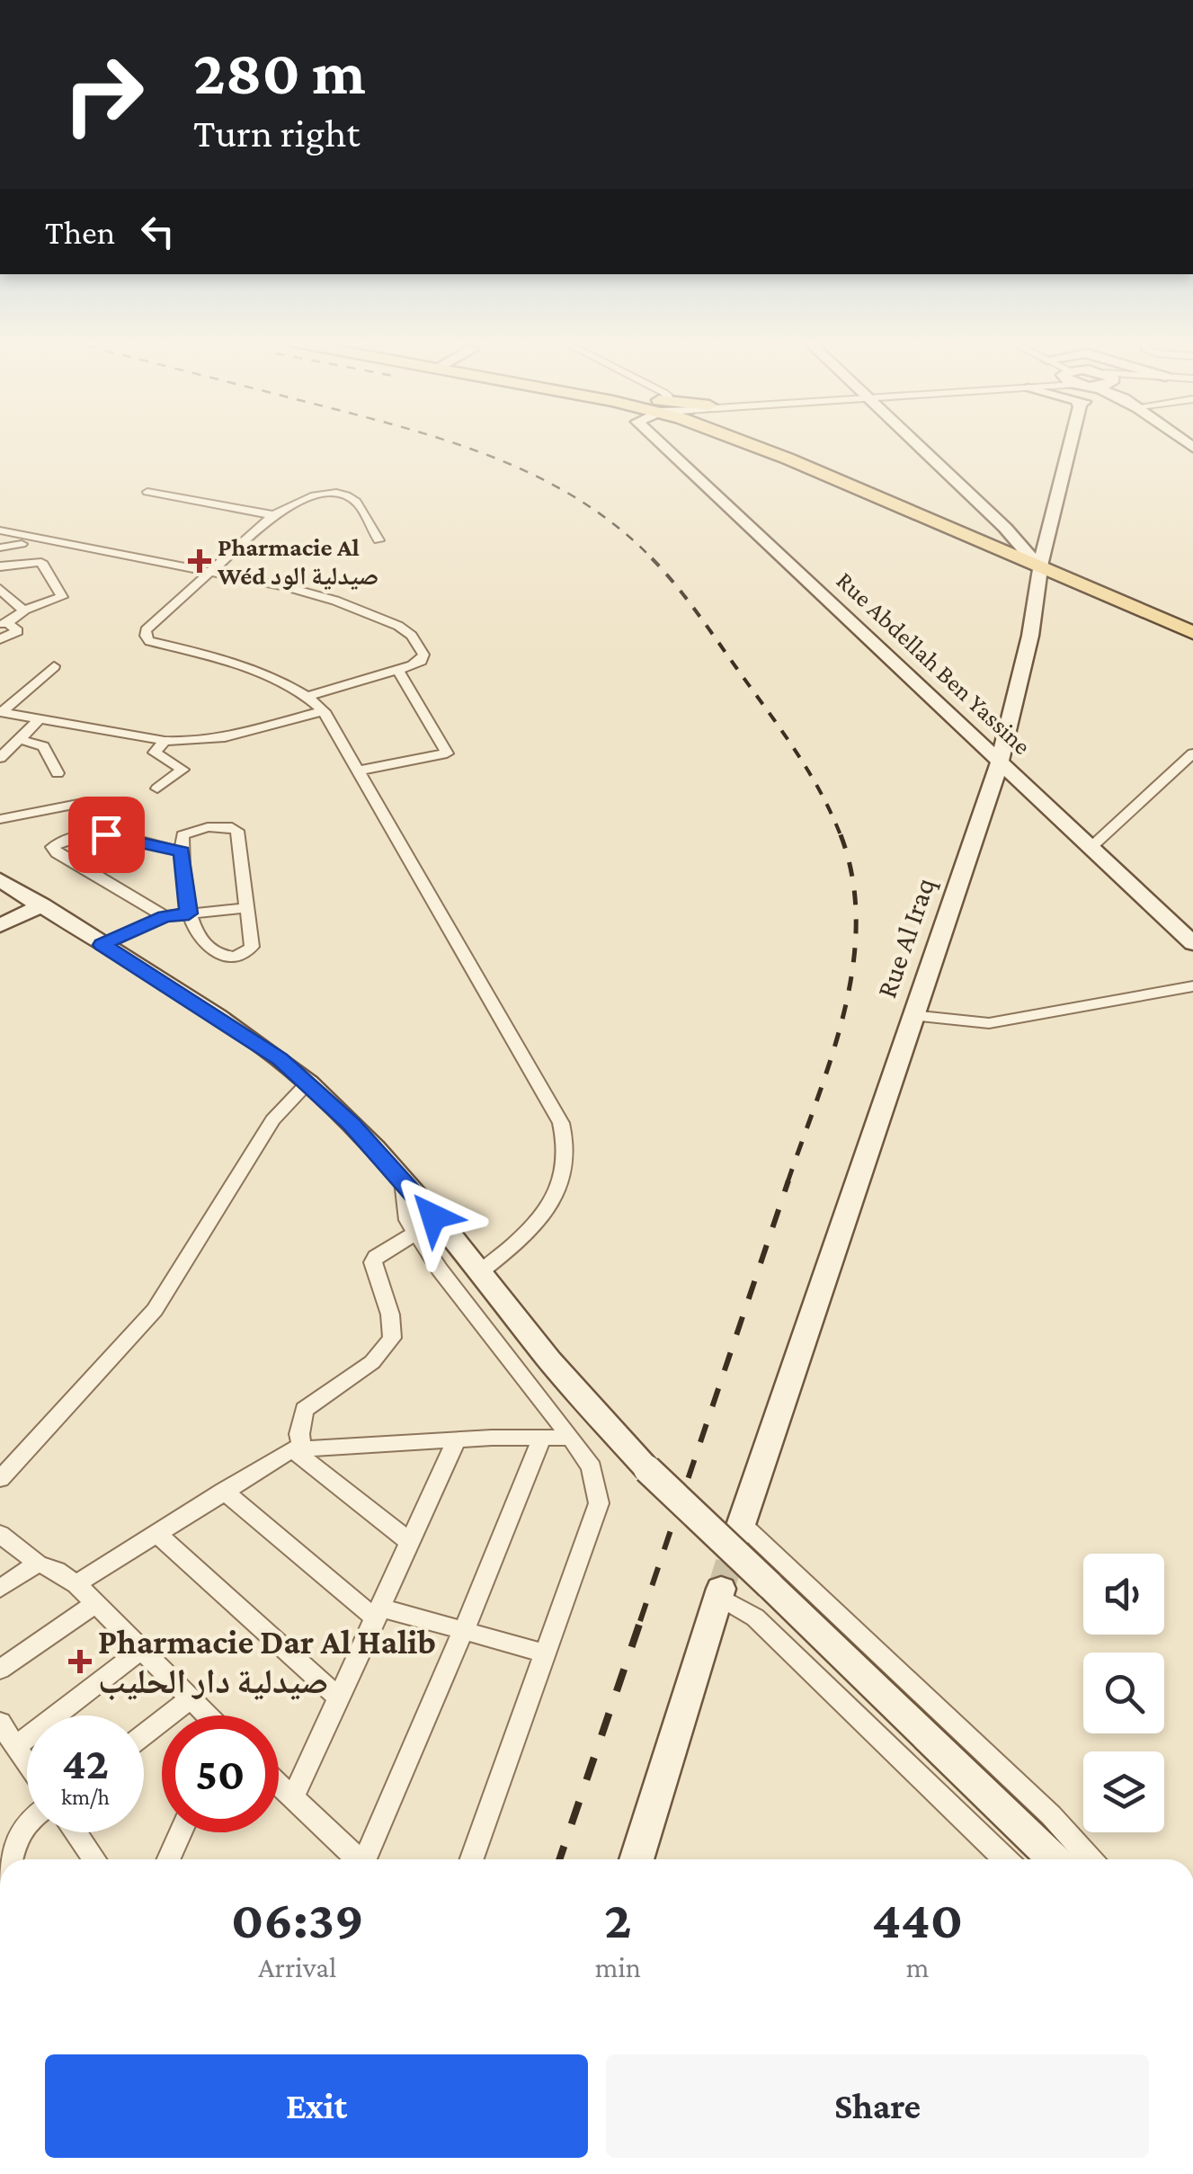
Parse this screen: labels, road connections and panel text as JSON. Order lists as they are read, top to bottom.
{
  "streets": {
    "street": ["Rue Abdellah Ben Yassine", "Rue Al Iraq"]
  },
  "crossings": [
    ["Rue Abdellah Ben Yassine", "Rue Al Iraq"]
  ],
  "places": {
    "health": ["Pharmacie Al Wéd صيدلية الود", "Pharmacie Dar Al Halib صيدلية دار الحليب"]
  },
  "page": {
    "turn": ["280 m", "Turn right"],
    "then": "Then",
    "speed": "42 km/h",
    "limit": "50",
    "eta": [
      "06:39",
      "Arrival",
      "2",
      "min",
      "440",
      "m"
    ],
    "buttons": ["Exit", "Share"]
  }
}
